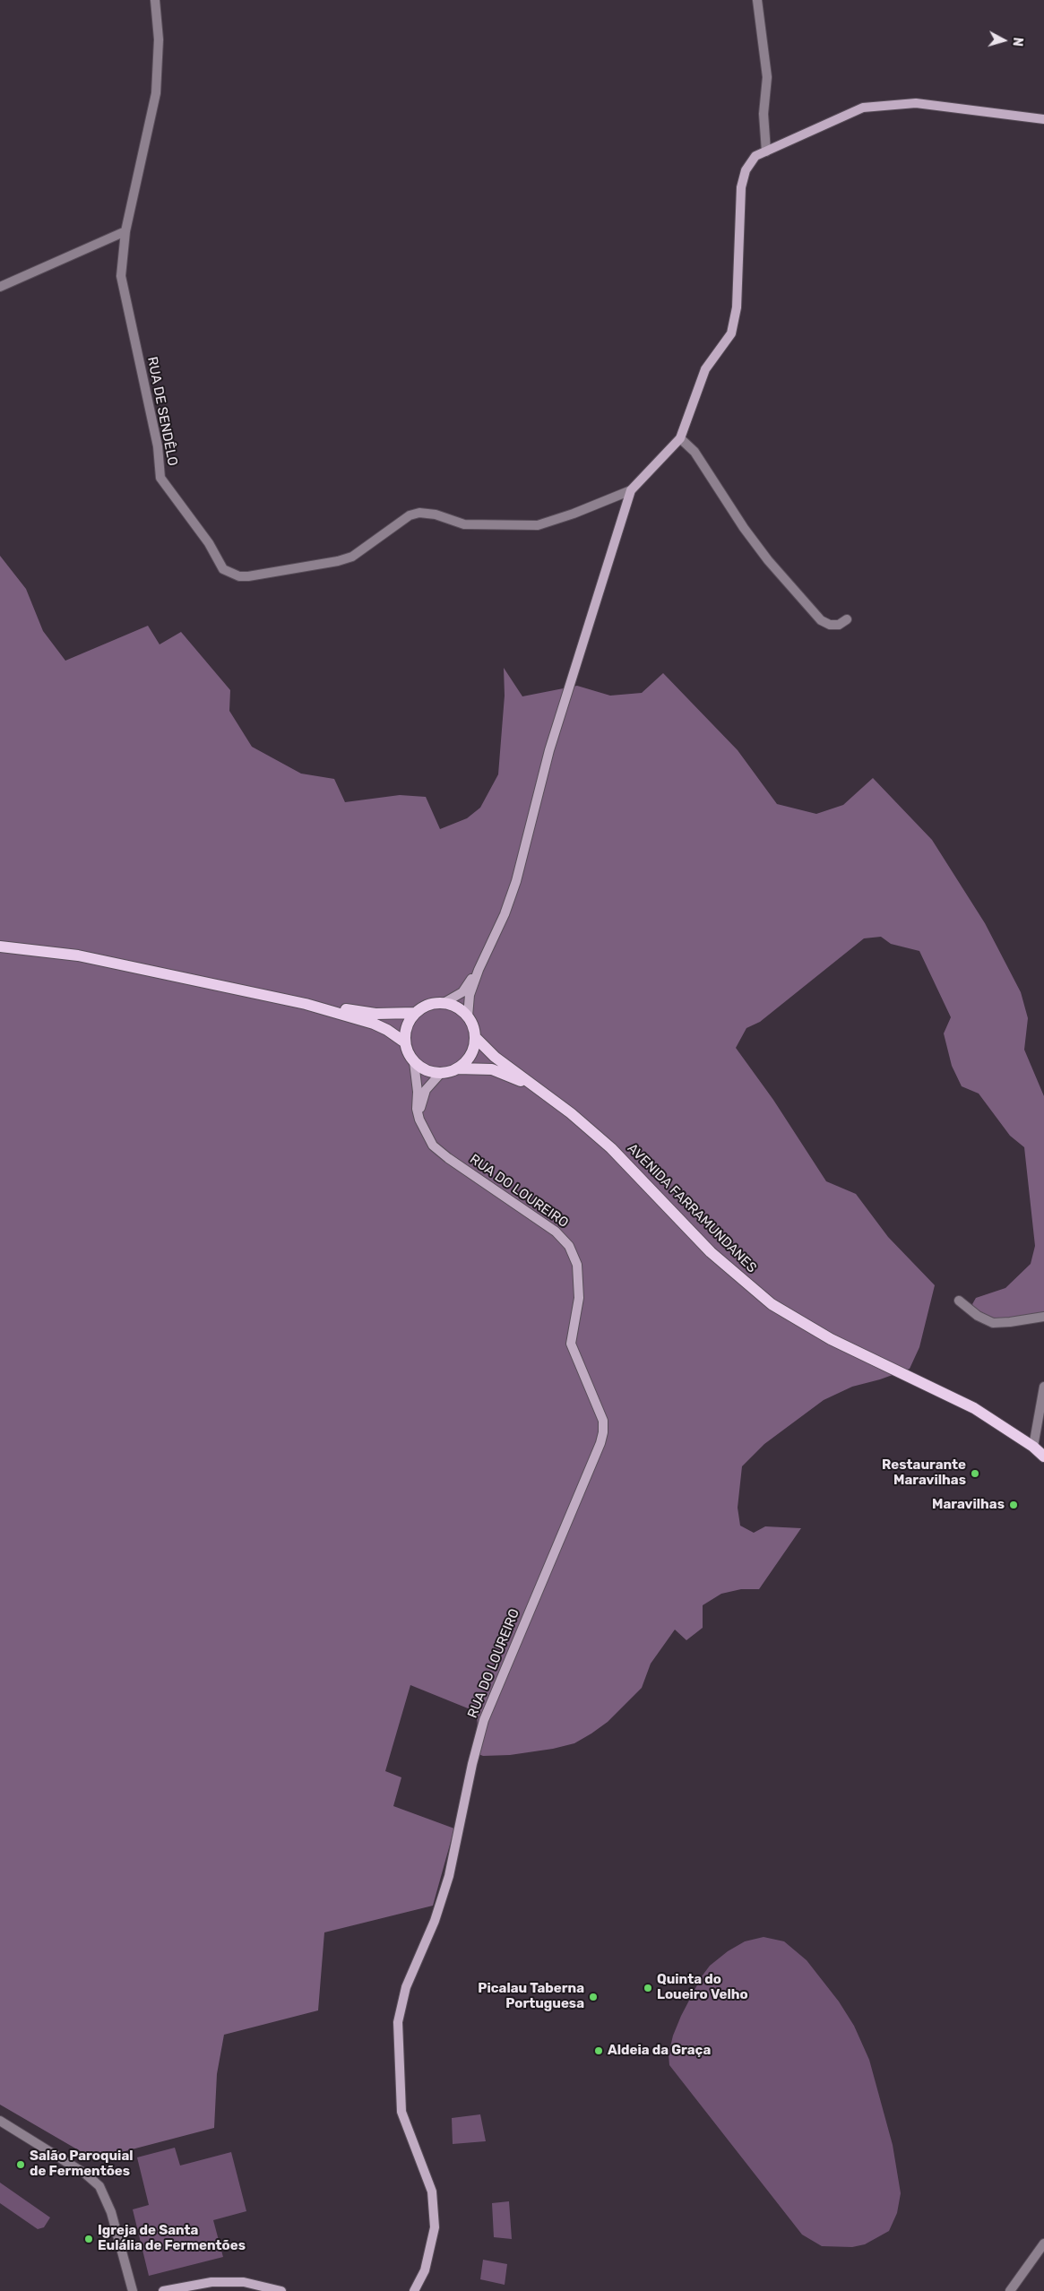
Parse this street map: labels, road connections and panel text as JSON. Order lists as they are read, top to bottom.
{
  "streets": {
    "main road": ["AVENIDA FARRAMUNDANES"],
    "street": ["RUA DE SENDÊLO", "RUA DO LOUREIRO"]
  },
  "places": [
    "Restaurante Maravilhas",
    "Maravilhas",
    "Quinta do Loueiro Velho",
    "Picalau Taberna Portuguesa",
    "Aldeia da Graça",
    "Salão Paroquial de Fermentões",
    "Igreja de Santa Eulália de Fermentões"
  ],
  "north": "right"
}
